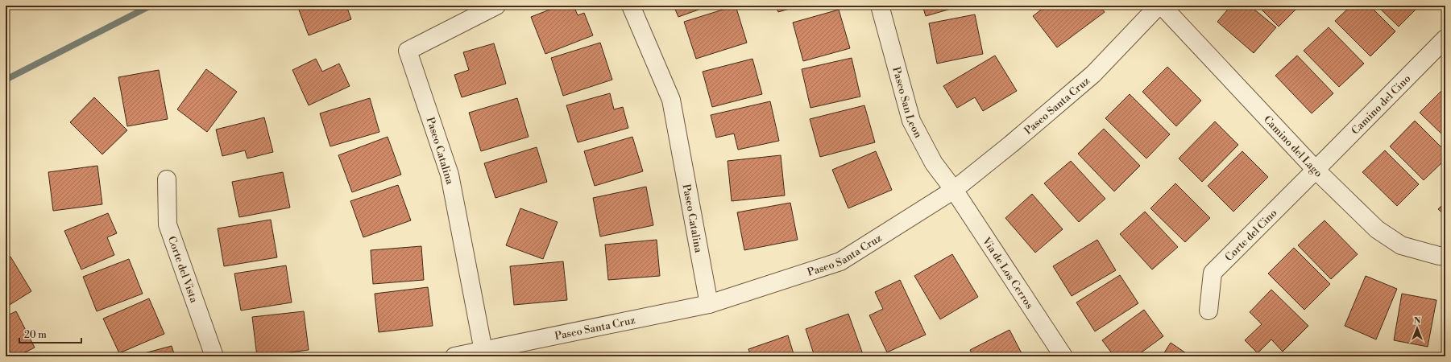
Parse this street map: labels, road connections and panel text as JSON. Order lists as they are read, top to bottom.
{
  "streets": {
    "street": [
      "Paseo San Leon",
      "Camino del Cino",
      "Paseo Santa Cruz",
      "Camino del Lago",
      "Paseo Catalina",
      "Corte del Cino",
      "Corte del Vista",
      "Via de Los Cerros"
    ]
  },
  "crossings": [
    ["Paseo San Leon", "Paseo Santa Cruz"],
    ["Paseo San Leon", "Via de Los Cerros"],
    ["Camino del Cino", "Camino del Lago"],
    ["Camino del Cino", "Corte del Cino"],
    ["Paseo Santa Cruz", "Paseo Catalina"],
    ["Paseo Santa Cruz", "Via de Los Cerros"],
    ["Camino del Lago", "Corte del Cino"]
  ],
  "scale_bar": "20 m",
  "north": "top"
}
